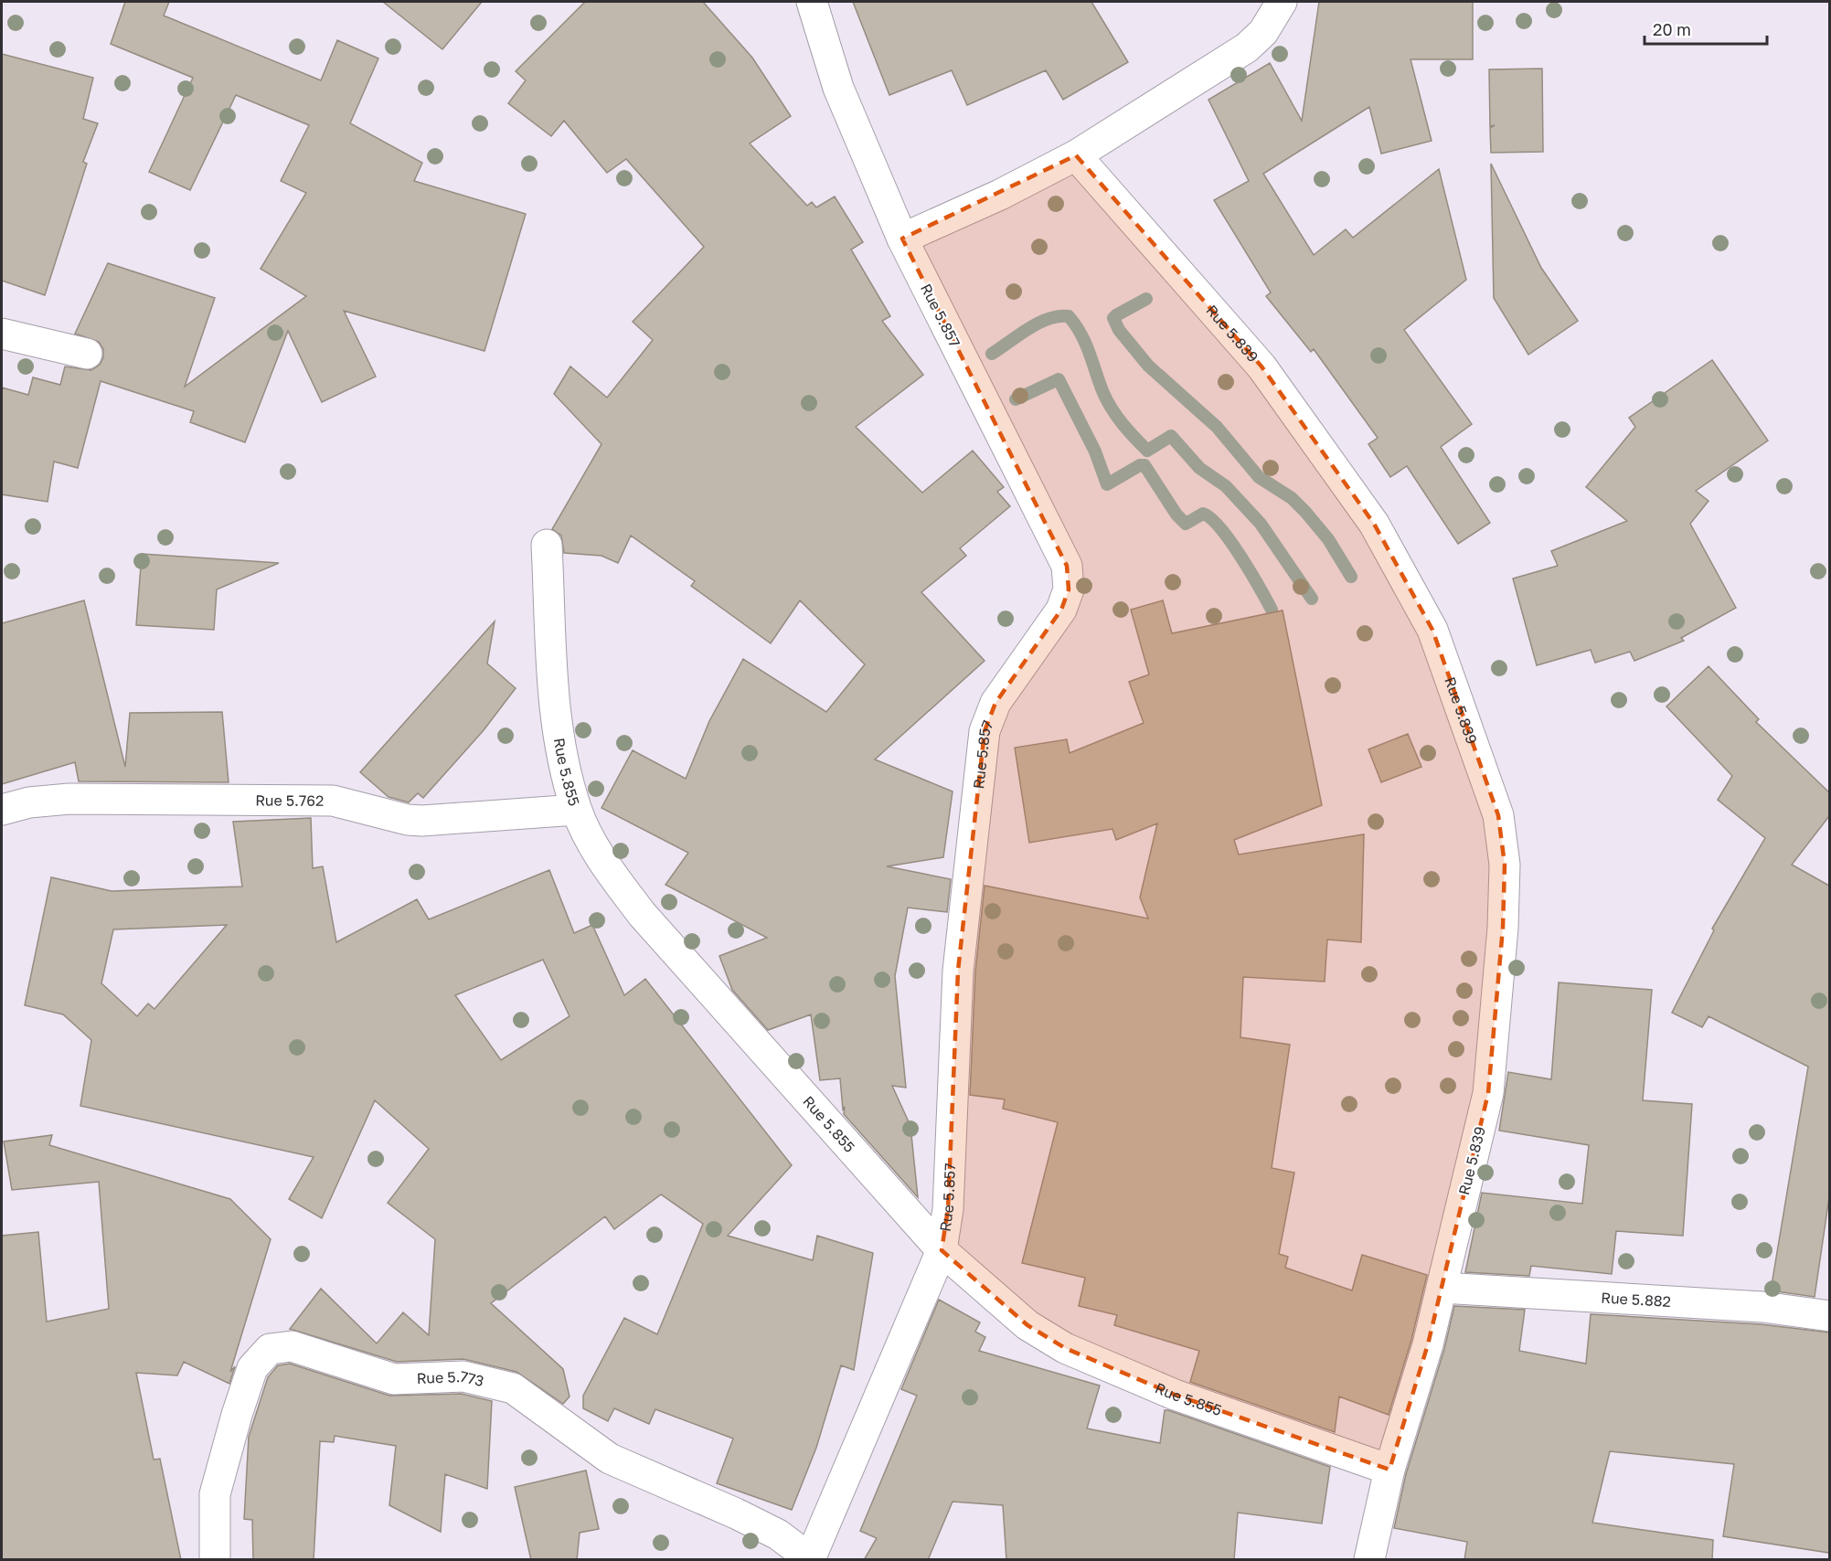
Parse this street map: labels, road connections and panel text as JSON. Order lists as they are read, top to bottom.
{
  "streets": {
    "street": [
      "Rue 5.857",
      "Rue 5.839",
      "Rue 5.855",
      "Rue 5.762",
      "Rue 5.882",
      "Rue 5.773"
    ]
  },
  "crossings": [
    ["Rue 5.857", "Rue 5.855"],
    ["Rue 5.857", "Rue 5.773"],
    ["Rue 5.839", "Rue 5.855"],
    ["Rue 5.839", "Rue 5.882"],
    ["Rue 5.855", "Rue 5.762"]
  ],
  "scale_bar": "20 m"
}
